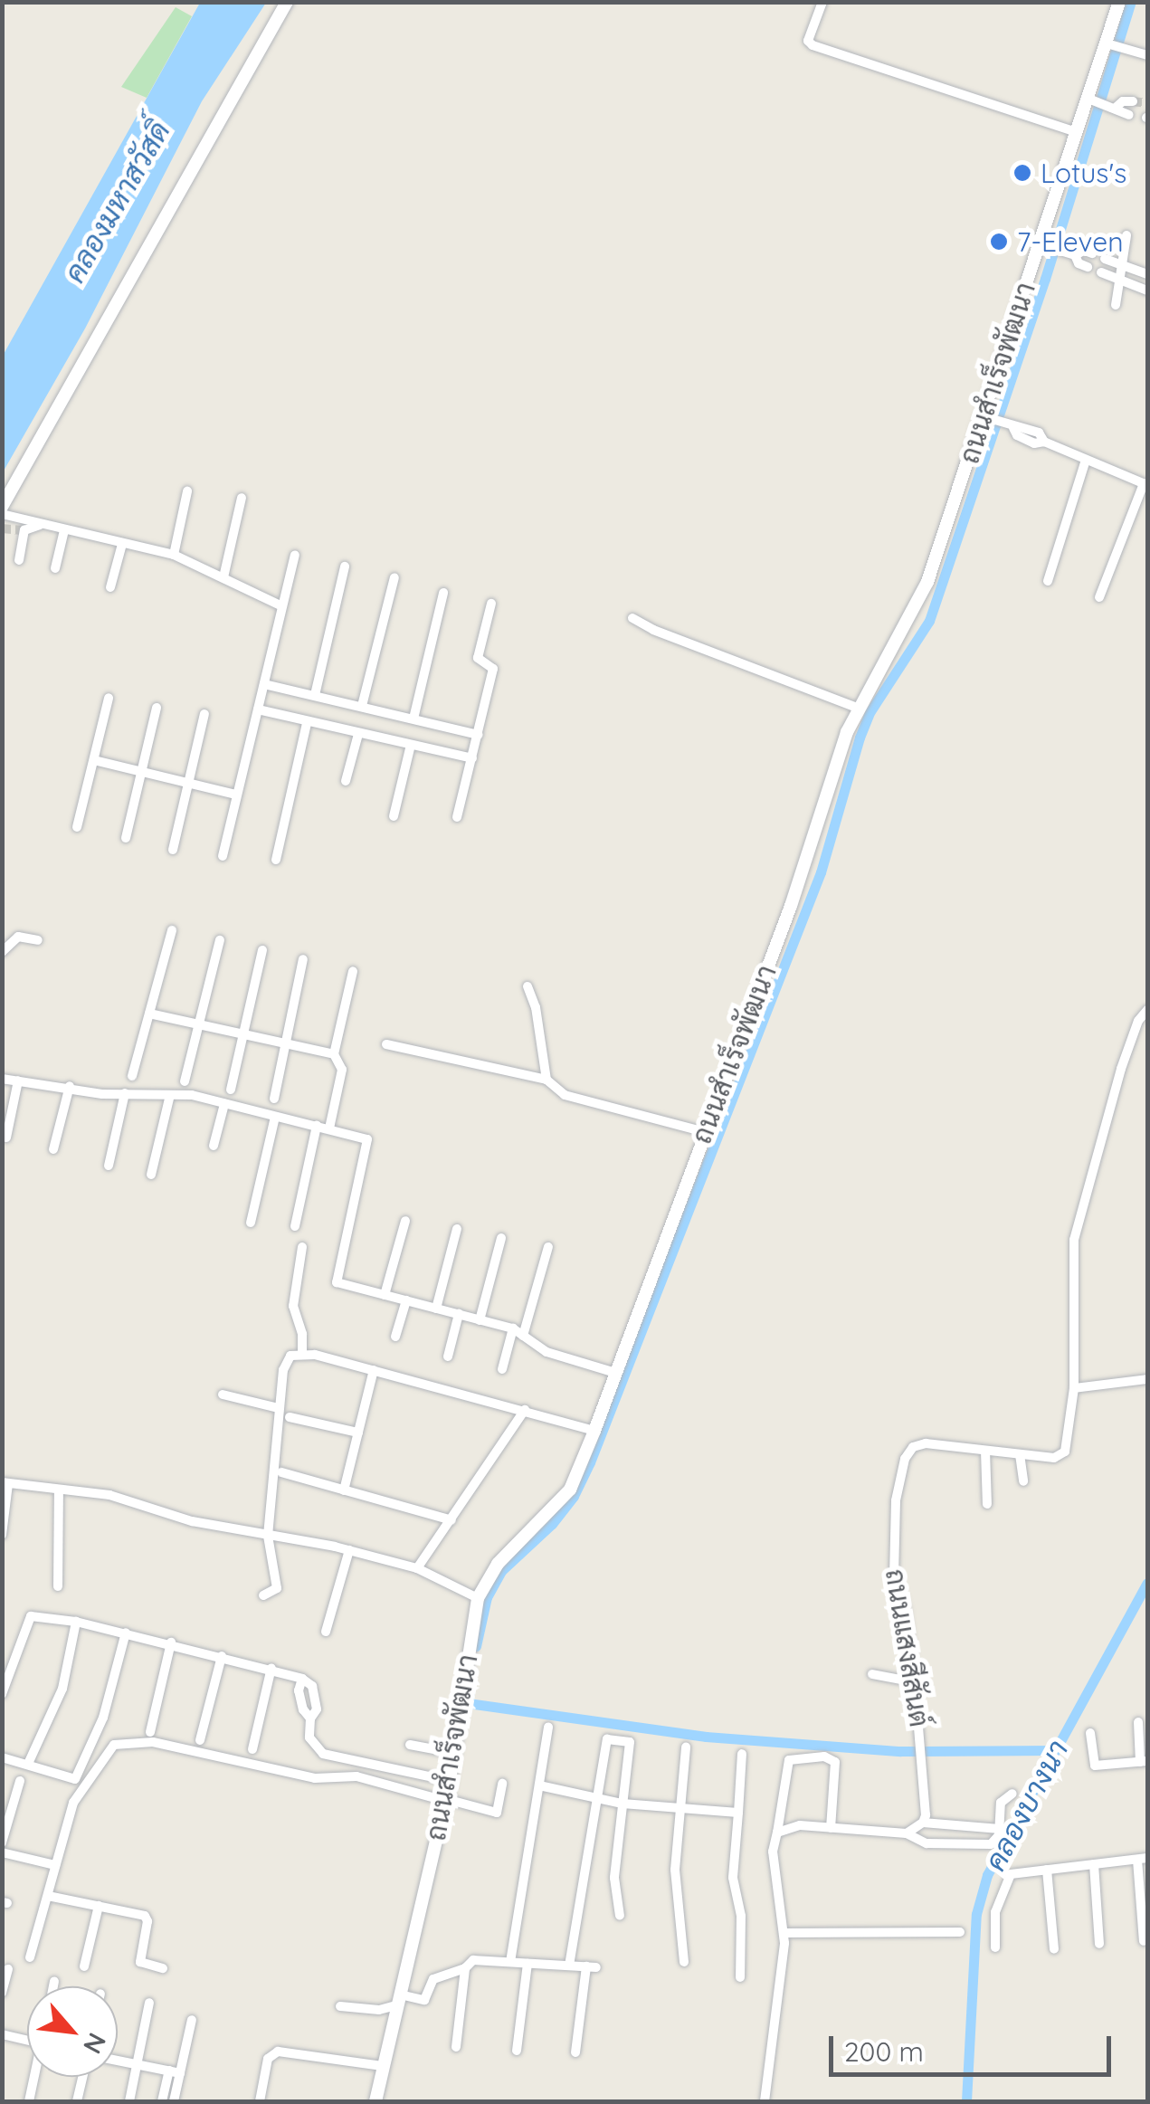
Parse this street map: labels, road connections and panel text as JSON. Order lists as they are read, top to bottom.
{
  "streets": {
    "street": ["ถนนสำเร็จพัฒนา", "ถนนแสงสีสันต์"]
  },
  "water": ["คลองมหาสวัสดิ์", "คลองบางนา"],
  "places": ["Lotus's", "7-Eleven"],
  "scale_bar": "200 m",
  "north": "bottom right"
}
